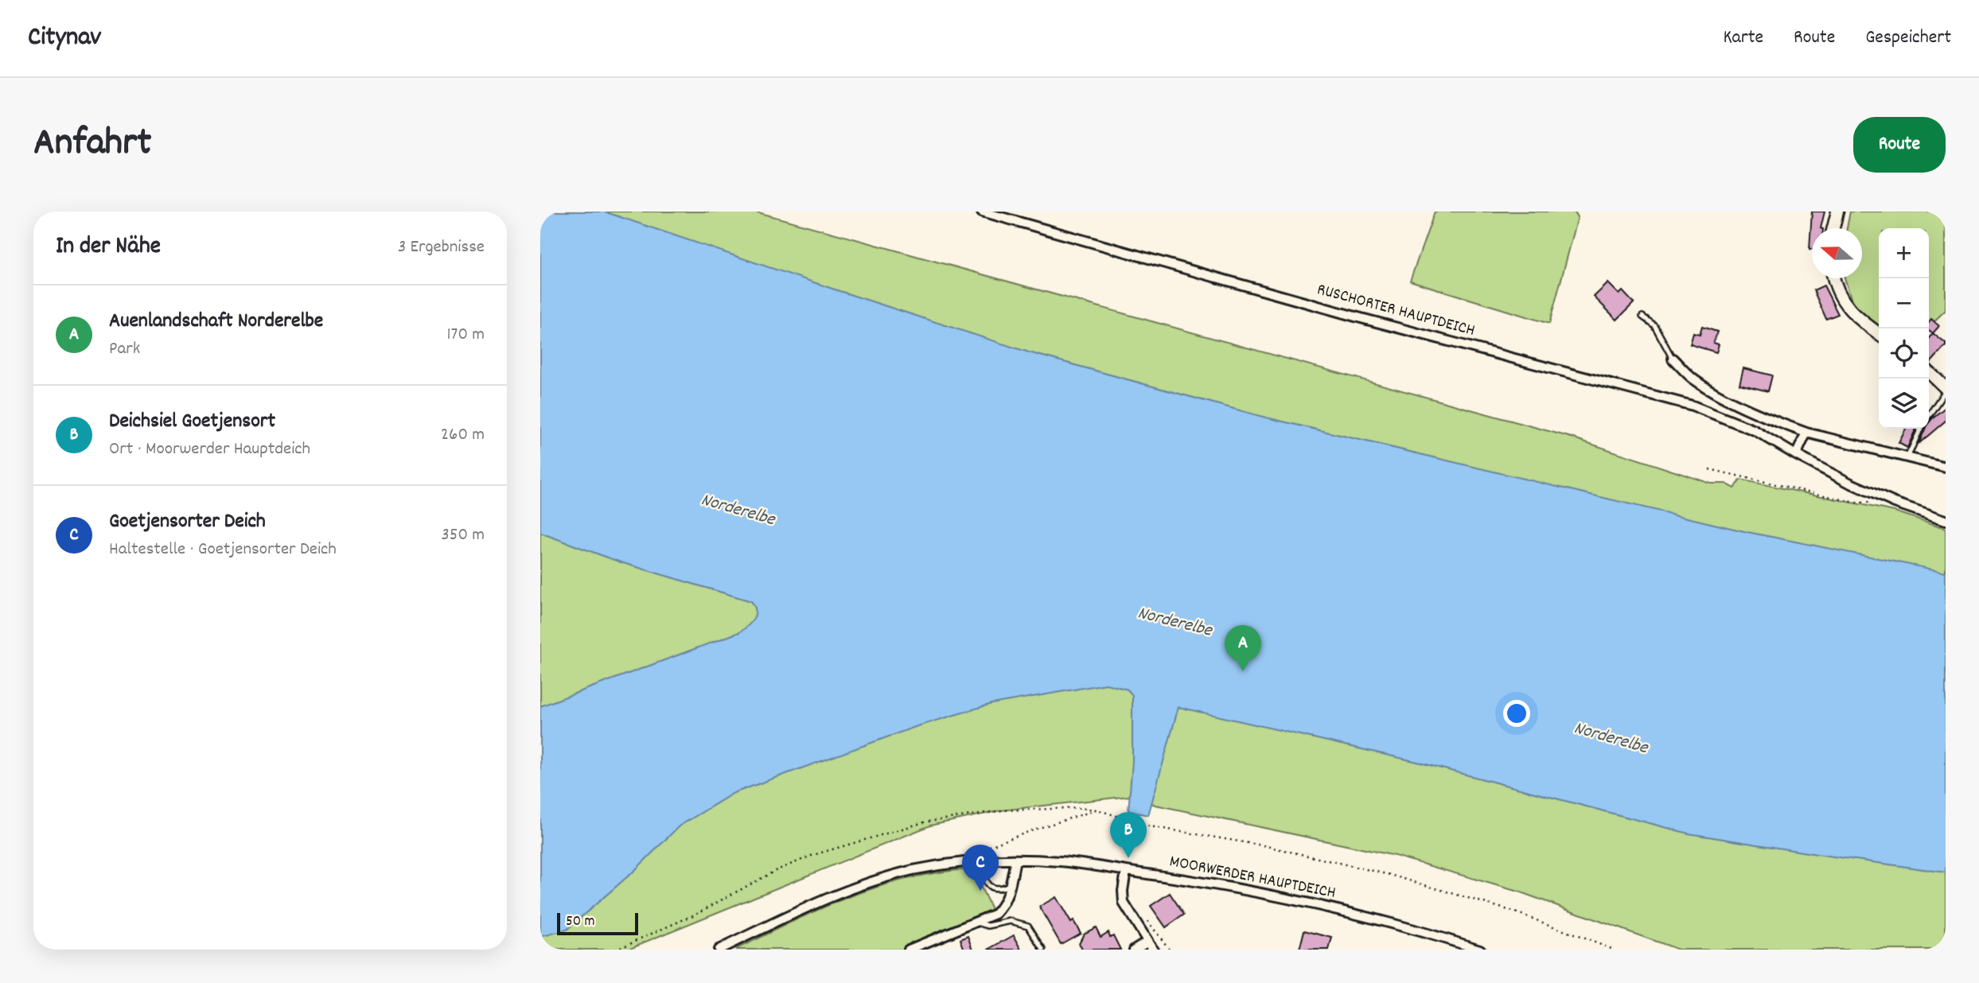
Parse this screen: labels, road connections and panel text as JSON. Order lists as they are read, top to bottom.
{
  "streets": {
    "street": ["RUSCHORTER HAUPTDEICH", "MOORWERDER HAUPTDEICH"]
  },
  "water": ["Norderelbe"],
  "scale_bar": "50 m",
  "north": "left",
  "page": {
    "header": "Citynav",
    "nav": ["Karte", "Route", "Gespeichert"],
    "title": "Anfahrt",
    "buttons": "Route",
    "heading": ["In der Nähe", "3 Ergebnisse"],
    "map_buttons": ["+", "−"],
    "list": [
      {
        "mark": "A",
        "name": "Auenlandschaft Norderelbe",
        "note": "Park",
        "value": "170 m"
      },
      {
        "mark": "B",
        "name": "Deichsiel Goetjensort",
        "note": "Ort · Moorwerder Hauptdeich",
        "value": "260 m"
      },
      {
        "mark": "C",
        "name": "Goetjensorter Deich",
        "note": "Haltestelle · Goetjensorter Deich",
        "value": "350 m"
      }
    ],
    "pins": ["A", "B", "C"],
    "scale": "50 m"
  }
}
